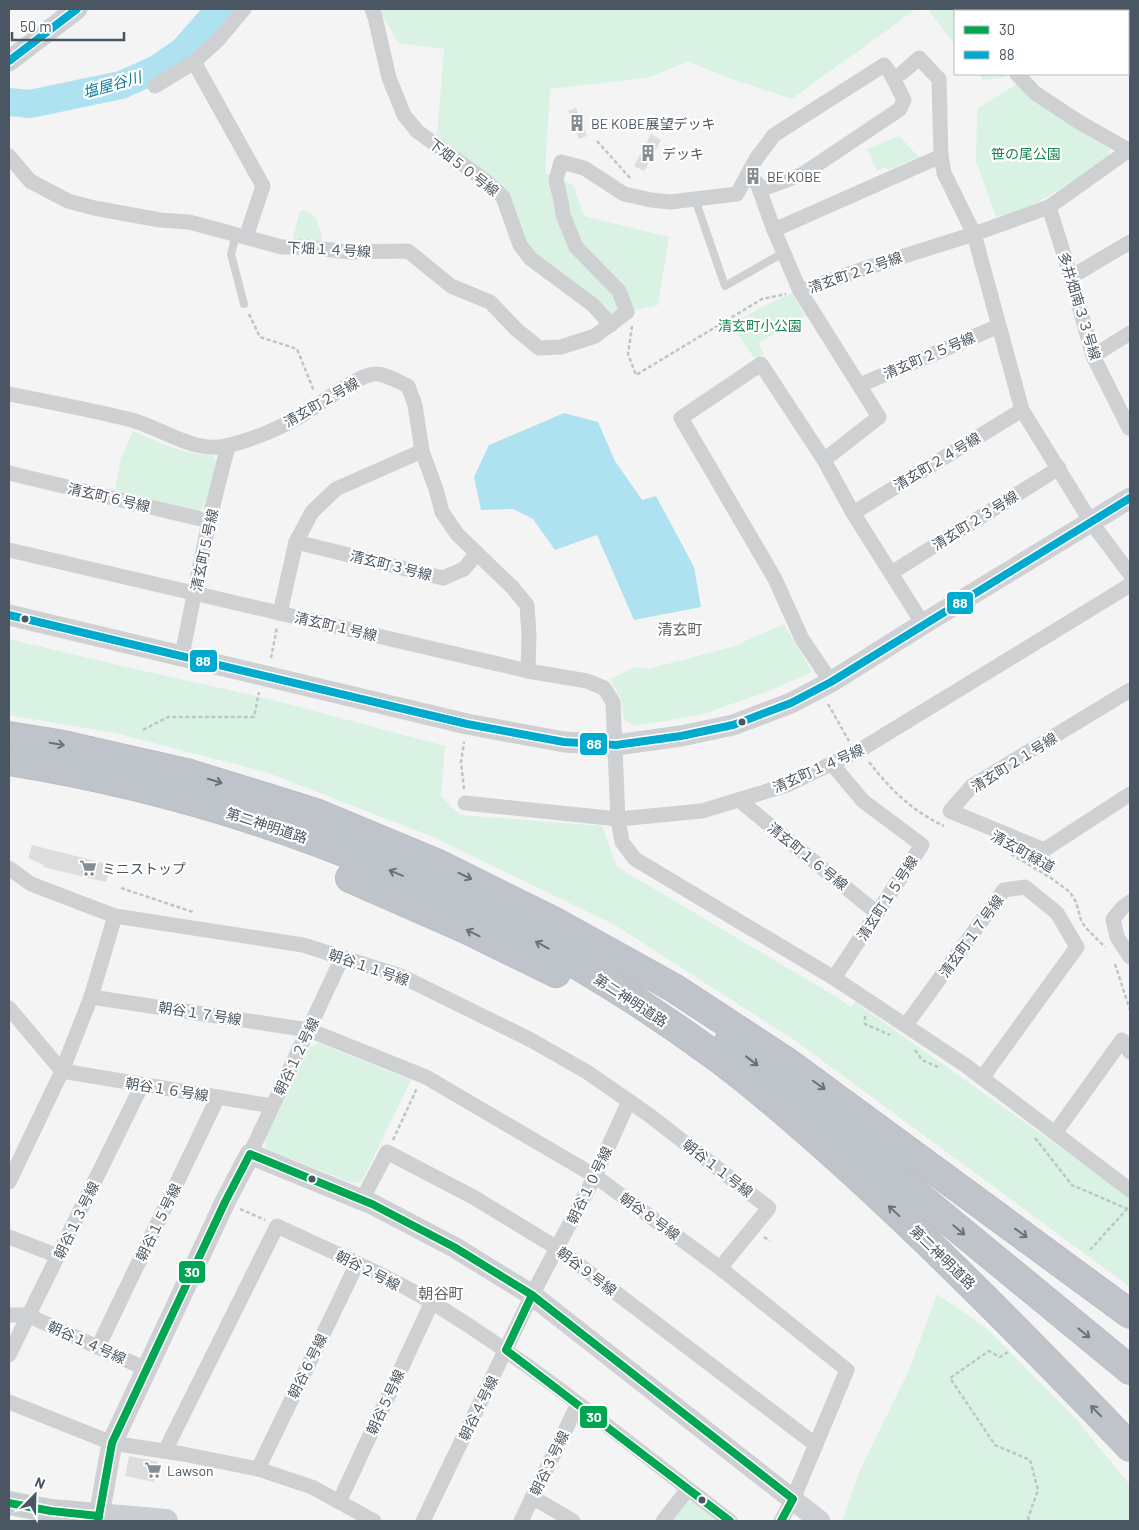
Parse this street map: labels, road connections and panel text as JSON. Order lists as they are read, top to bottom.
{
  "streets": {
    "highway": ["第二神明道路"],
    "street": [
      "下畑５０号線",
      "下畑１４号線",
      "清玄町２２号線",
      "多井畑南３３号線",
      "清玄町２５号線",
      "清玄町２号線",
      "清玄町２４号線",
      "清玄町６号線",
      "清玄町２３号線",
      "清玄町５号線",
      "清玄町３号線",
      "清玄町１号線",
      "清玄町２１号線",
      "清玄町１４号線",
      "清玄町１６号線",
      "清玄町１５号線",
      "清玄町１７号線",
      "朝谷１１号線",
      "朝谷１７号線",
      "朝谷１２号線",
      "朝谷１６号線",
      "朝谷１０号線",
      "朝谷８号線",
      "朝谷１３号線",
      "朝谷１５号線",
      "朝谷２号線",
      "朝谷９号線",
      "朝谷１４号線",
      "朝谷６号線",
      "朝谷５号線",
      "朝谷４号線",
      "朝谷３号線"
    ],
    "path": ["清玄町緑道"]
  },
  "crossings": [
    ["下畑５０号線", "下畑１４号線"],
    ["清玄町２２号線", "多井畑南３３号線"],
    ["清玄町２２号線", "清玄町２５号線"],
    ["清玄町２号線", "清玄町５号線"],
    ["清玄町２号線", "清玄町３号線"],
    ["清玄町２号線", "清玄町１号線"],
    ["清玄町６号線", "清玄町５号線"],
    ["清玄町５号線", "清玄町１号線"],
    ["清玄町１号線", "清玄町１４号線"],
    ["清玄町１号線", "清玄町１５号線"],
    ["清玄町１号線", "清玄町１７号線"],
    ["清玄町１４号線", "清玄町１６号線"],
    ["清玄町１４号線", "清玄町１５号線"],
    ["清玄町１６号線", "清玄町１５号線"],
    ["朝谷１１号線", "朝谷１２号線"],
    ["朝谷１１号線", "朝谷１０号線"],
    ["朝谷１１号線", "朝谷８号線"],
    ["朝谷１７号線", "朝谷１２号線"],
    ["朝谷１７号線", "朝谷８号線"],
    ["朝谷１２号線", "朝谷１６号線"],
    ["朝谷１２号線", "朝谷８号線"],
    ["朝谷１６号線", "朝谷１３号線"],
    ["朝谷１６号線", "朝谷１５号線"],
    ["朝谷１０号線", "朝谷８号線"],
    ["朝谷１０号線", "朝谷９号線"],
    ["朝谷１０号線", "朝谷４号線"],
    ["朝谷８号線", "朝谷９号線"],
    ["朝谷１３号線", "朝谷１４号線"],
    ["朝谷１５号線", "朝谷１４号線"],
    ["朝谷２号線", "朝谷６号線"],
    ["朝谷２号線", "朝谷５号線"],
    ["朝谷２号線", "朝谷４号線"],
    ["朝谷２号線", "朝谷３号線"]
  ],
  "districts": ["清玄町", "朝谷町"],
  "water": ["塩屋谷川"],
  "parks": ["笹の尾公園", "清玄町小公園"],
  "places": {
    "building": ["BE KOBE展望デッキ", "デッキ", "BE KOBE"],
    "supermarket": ["ミニストップ", "Lawson"]
  },
  "lines": ["transit line 88", "transit line 30"],
  "legend": ["30", "88"],
  "scale_bar": "50 m",
  "north": "top right"
}
